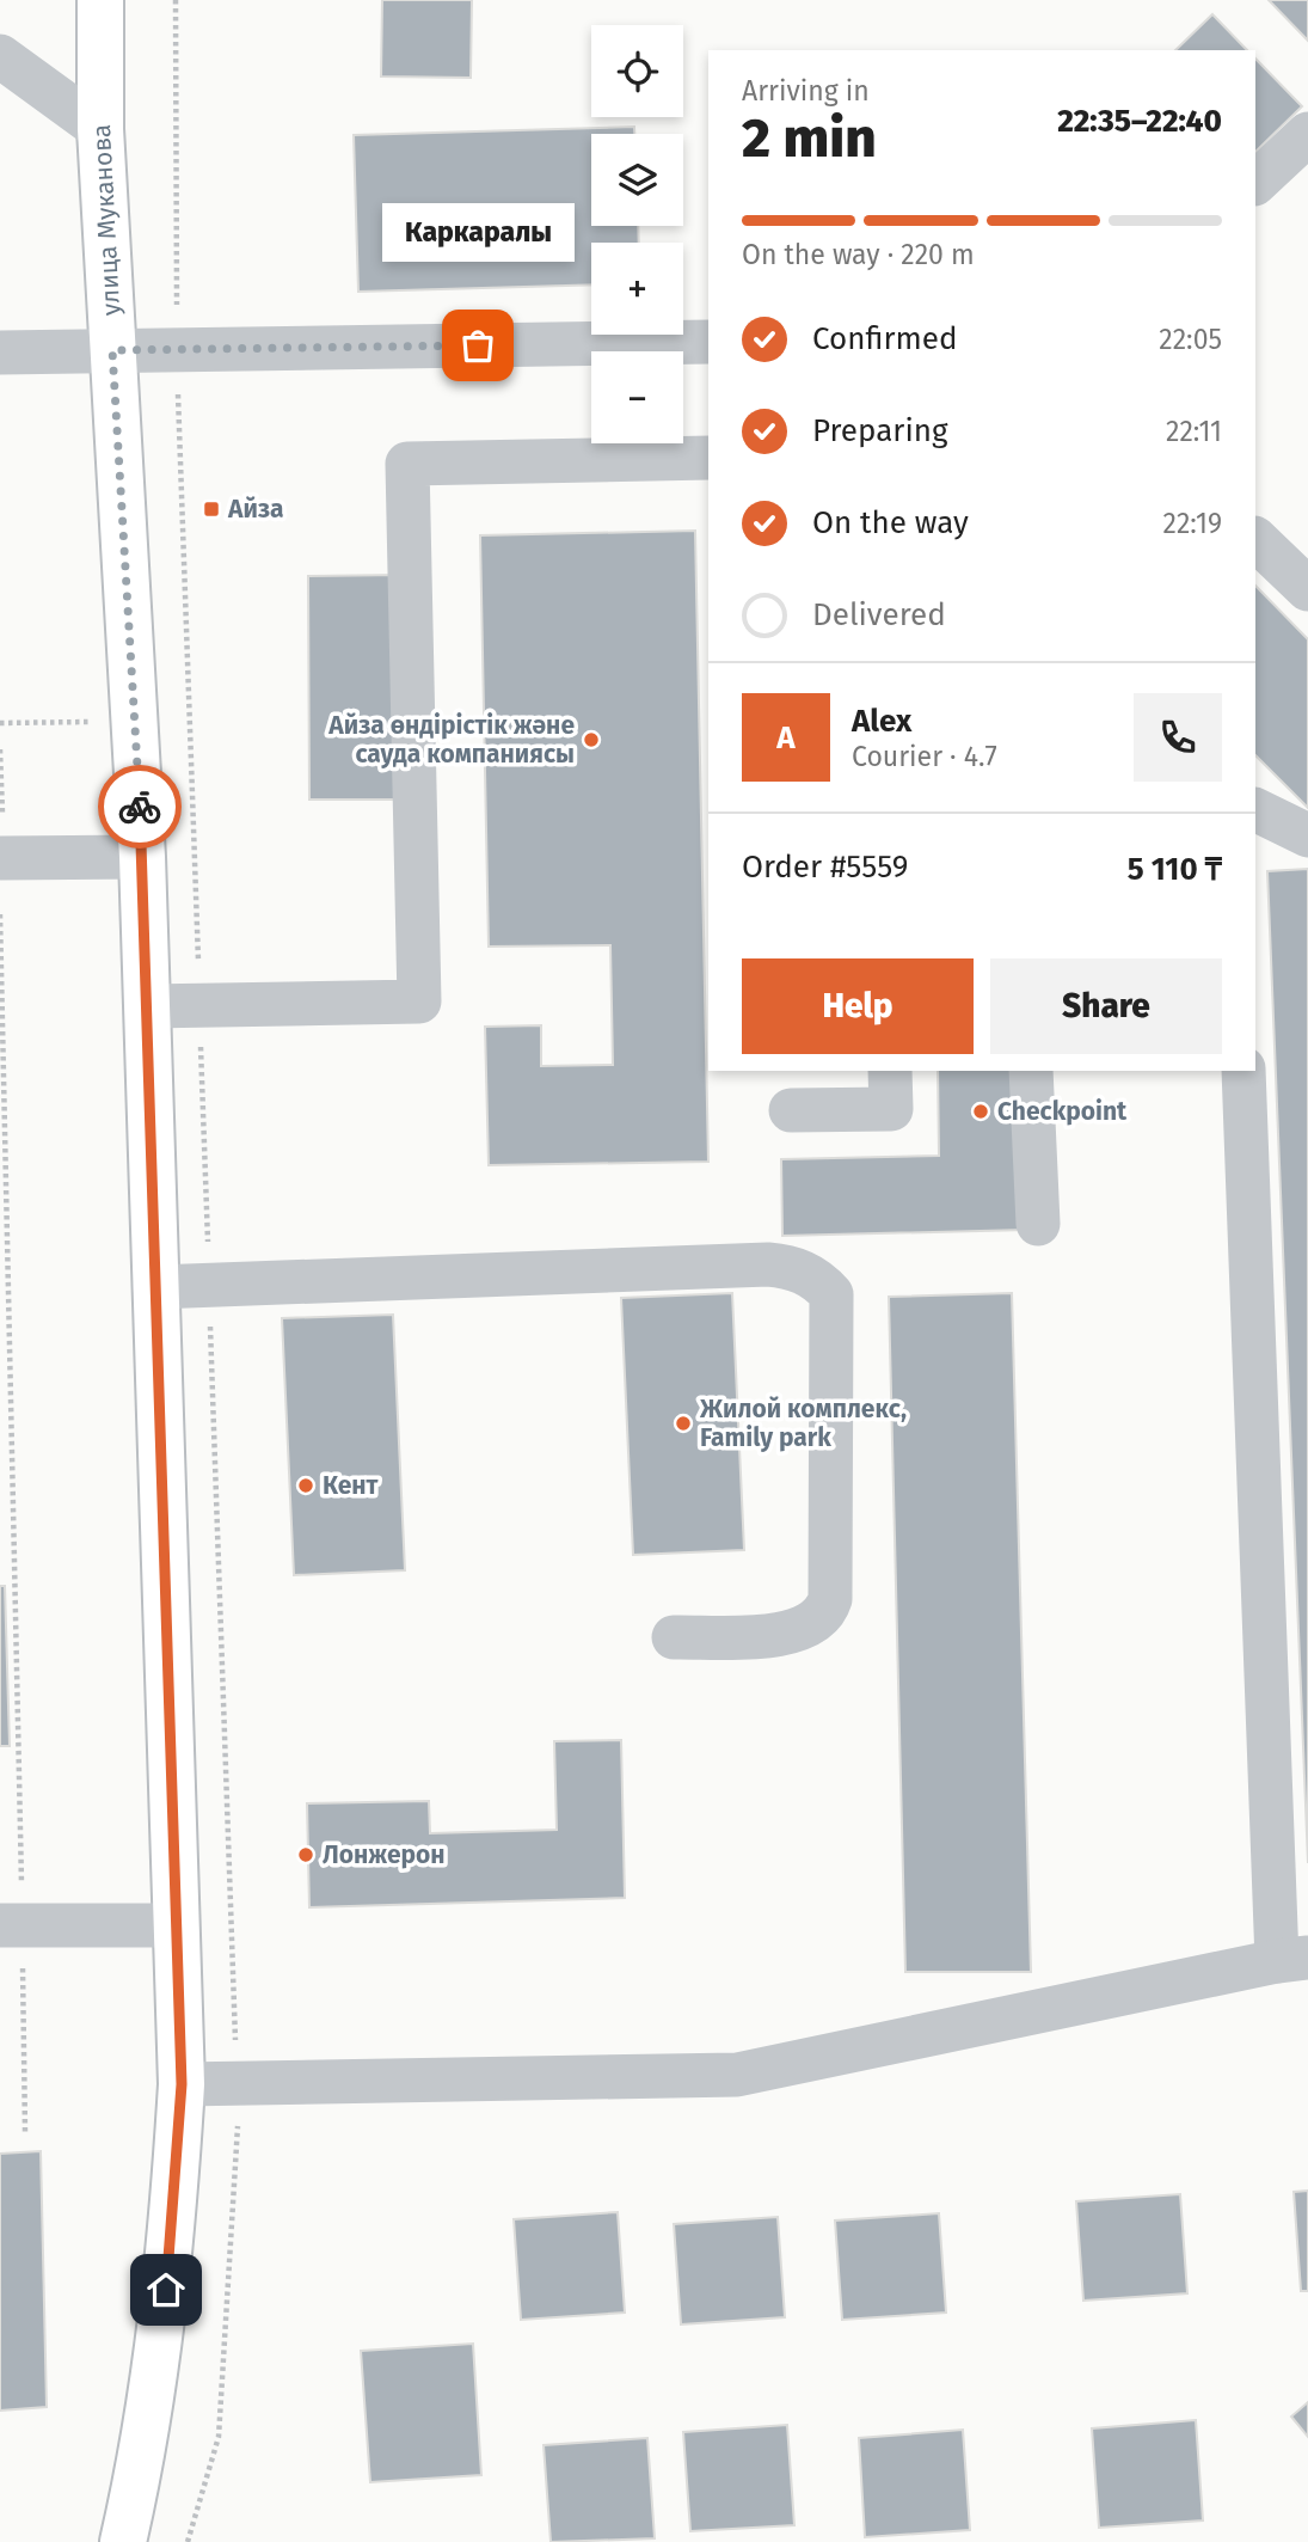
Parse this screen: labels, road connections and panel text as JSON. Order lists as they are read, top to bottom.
{
  "streets": {
    "main road": ["улица Муканова"]
  },
  "places": {
    "other": [
      "Каркаралы",
      "Айза өндірістік және сауда компаниясы",
      "Checkpoint",
      "Жилой комплекс, Family park",
      "Кент",
      "Лонжерон"
    ],
    "transit": ["Айза"]
  },
  "page": {
    "map_buttons": ["+", "−"],
    "heading": ["2 min", "Arriving in", "22:35–22:40"],
    "panel": [
      "Alex",
      "Courier · 4.7",
      "Order #5559",
      "5 110 ₸"
    ],
    "bar": "On the way · 220 m",
    "bubble": "Каркаралы",
    "list": [
      ["Confirmed", "22:05"],
      ["Preparing", "22:11"],
      ["On the way", "22:19"],
      "Delivered"
    ],
    "round": "A",
    "buttons": ["Help", "Share"]
  }
}
